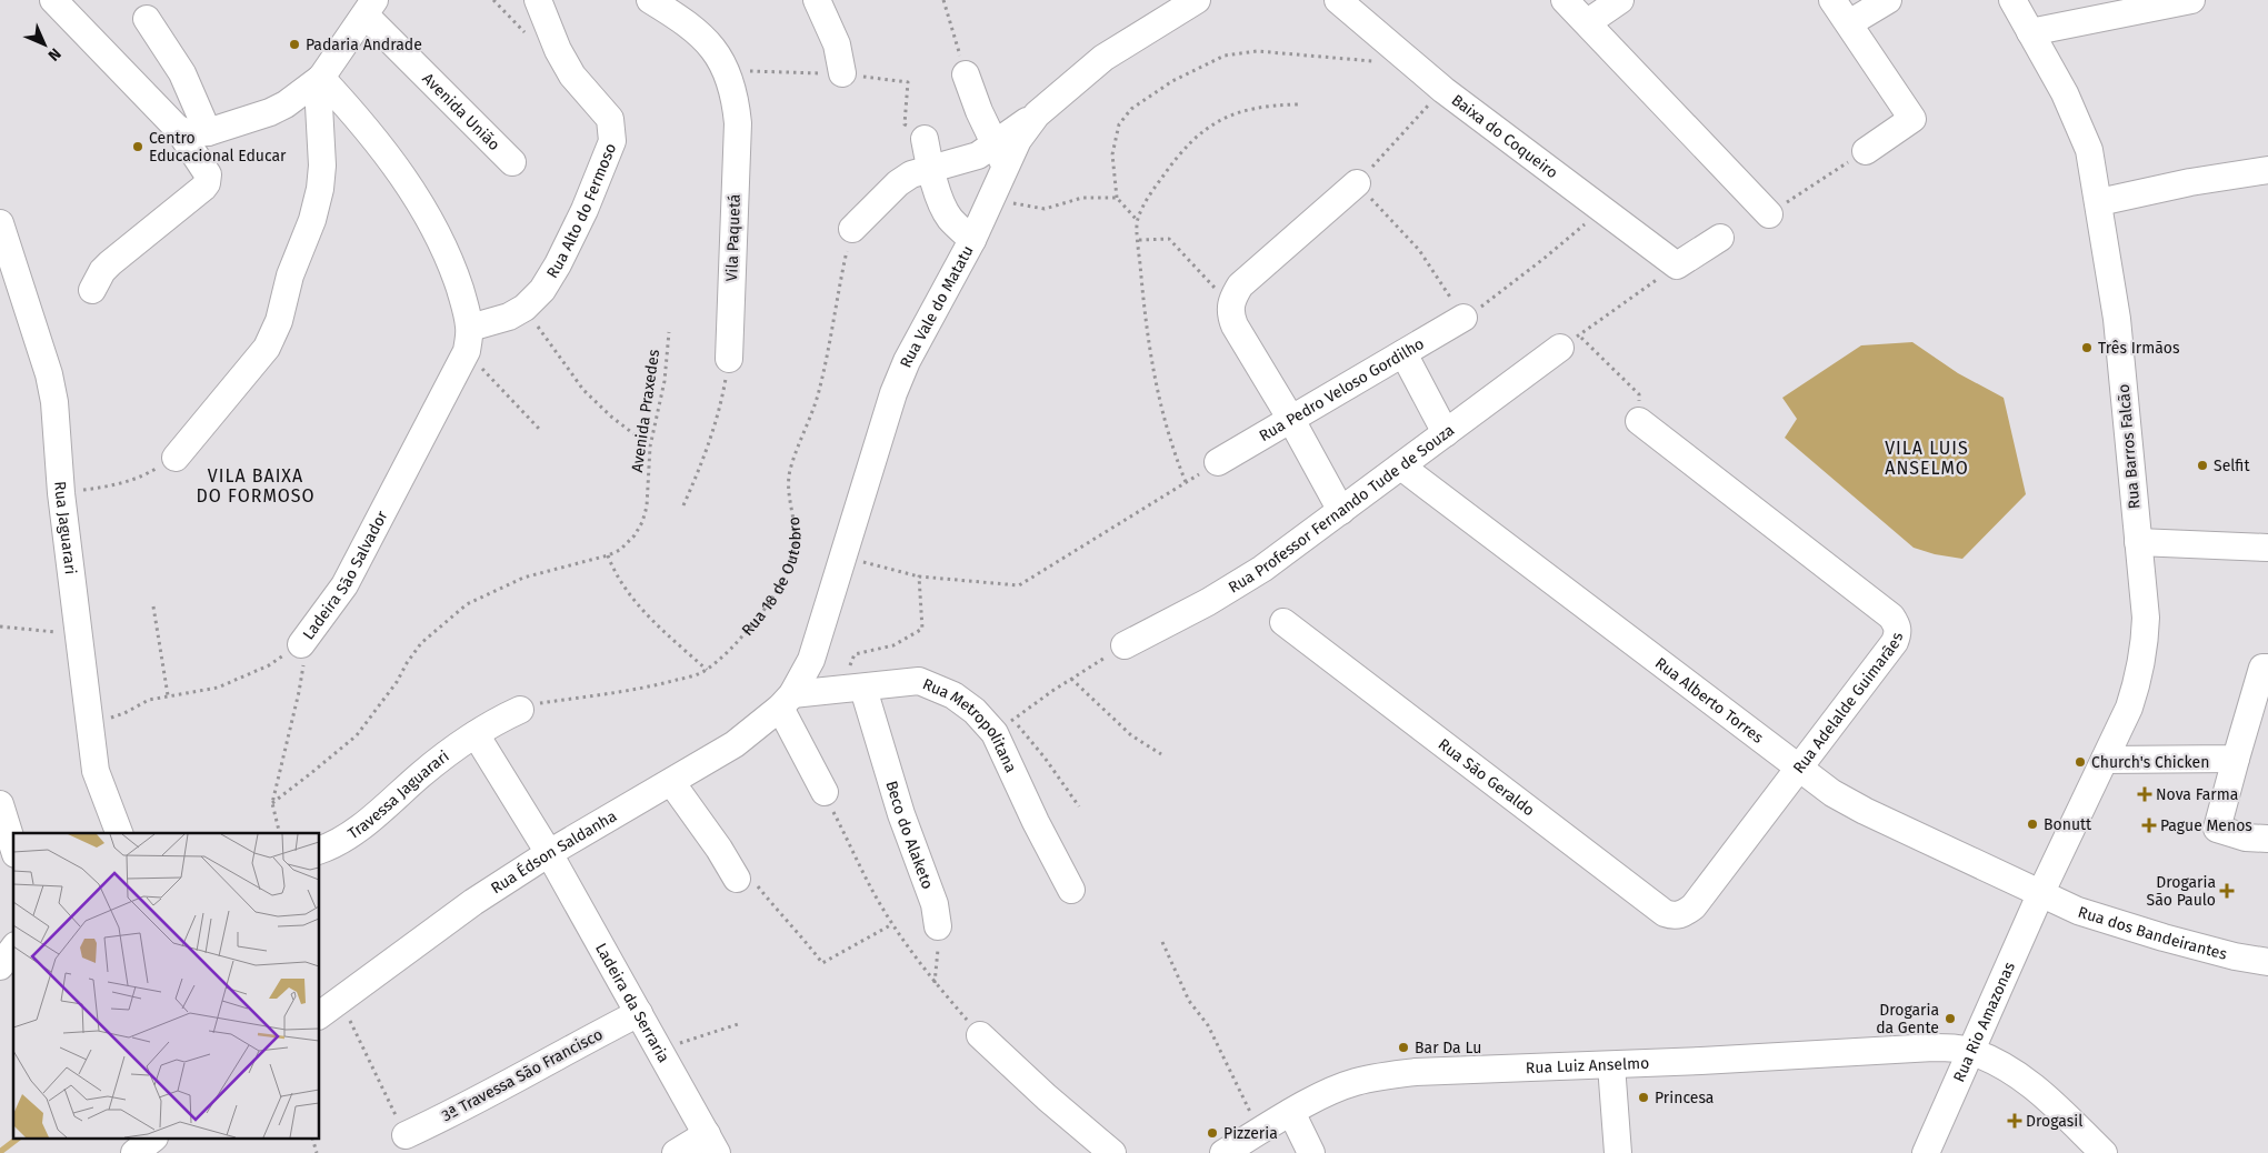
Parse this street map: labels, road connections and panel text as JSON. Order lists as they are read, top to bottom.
{
  "streets": {
    "street": [
      "Avenida União",
      "Baixa do Coqueiro",
      "Rua Alto do Fermoso",
      "Vila Paquetá",
      "Rua Vale do Matatu",
      "Rua Pedro Veloso Gordilho",
      "Rua Barros Falcão",
      "Rua Professor Fernando Tude de Souza",
      "Rua Jaguarari",
      "Ladeira São Salvador",
      "Rua Alberto Torres",
      "Rua Adelalde Guimarães",
      "Rua Metropolitana",
      "Rua Sāo Geraldo",
      "Travessa Jaguarari",
      "Beco do Alaketo",
      "Rua Édson Saldanha",
      "Rua dos Bandeirantes",
      "Ladeira da Serraria",
      "Rua Rio Amazonas",
      "Rua Luiz Anselmo",
      "3ª Travessa São Francisco"
    ],
    "path": ["Avenida Praxedes", "Rua 18 de Outobro"]
  },
  "crossings": [
    ["Rua Alto do Fermoso", "Ladeira São Salvador"],
    ["Rua Vale do Matatu", "Rua Metropolitana"],
    ["Rua Vale do Matatu", "Rua Édson Saldanha"],
    ["Rua Barros Falcão", "Rua Alberto Torres"],
    ["Rua Barros Falcão", "Rua dos Bandeirantes"],
    ["Rua Barros Falcão", "Rua Rio Amazonas"],
    ["Rua Professor Fernando Tude de Souza", "Rua Alberto Torres"],
    ["Rua Alberto Torres", "Rua Adelalde Guimarães"],
    ["Rua Alberto Torres", "Rua dos Bandeirantes"],
    ["Rua Alberto Torres", "Rua Rio Amazonas"],
    ["Rua Adelalde Guimarães", "Rua Sāo Geraldo"],
    ["Rua Metropolitana", "Beco do Alaketo"],
    ["Rua Metropolitana", "Rua Édson Saldanha"],
    ["Travessa Jaguarari", "Ladeira da Serraria"],
    ["Rua Édson Saldanha", "Ladeira da Serraria"],
    ["Rua dos Bandeirantes", "Rua Rio Amazonas"],
    ["Ladeira da Serraria", "3ª Travessa São Francisco"],
    ["Rua Rio Amazonas", "Rua Luiz Anselmo"]
  ],
  "districts": ["VILA LUIS ANSELMO", "VILA BAIXA DO FORMOSO"],
  "places": {
    "other": [
      "Padaria Andrade",
      "Centro Educacional Educar",
      "Três Irmãos",
      "Selfit",
      "Church's Chicken",
      "Bonutt",
      "Drogaria da Gente",
      "Bar Da Lu",
      "Princesa",
      "Pizzeria"
    ],
    "health": [
      "Nova Farma",
      "Pague Menos",
      "Drogaria São Paulo",
      "Drogasil"
    ]
  },
  "north": "bottom right"
}
